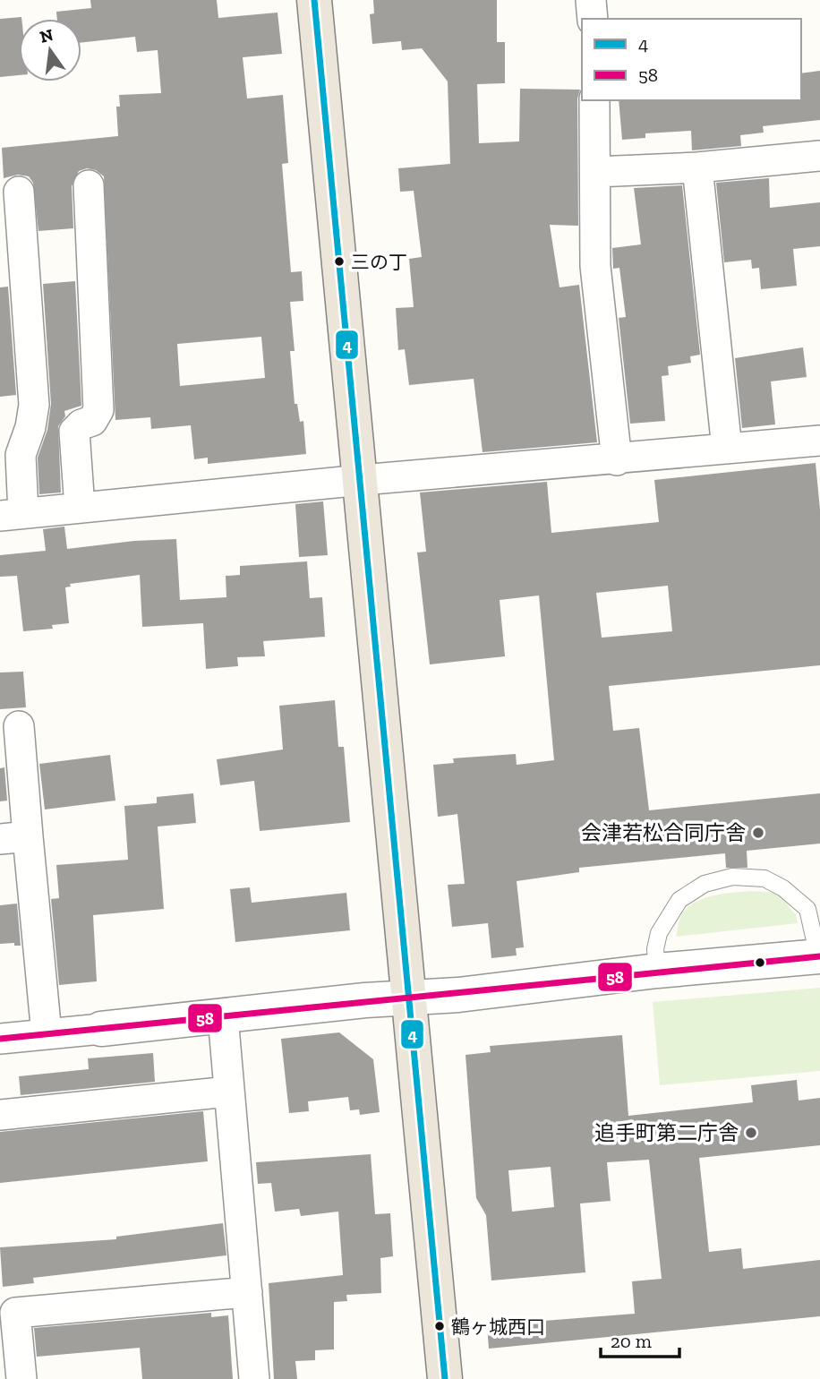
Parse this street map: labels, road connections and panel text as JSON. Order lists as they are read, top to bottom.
{
  "places": [
    "三の丁",
    "会津若松合同庁舎",
    "追手町第二庁舎",
    "鶴ヶ城西口"
  ],
  "lines": ["transit line 4", "transit line 58"],
  "legend": ["4", "58"],
  "scale_bar": "20 m",
  "north": "top"
}
